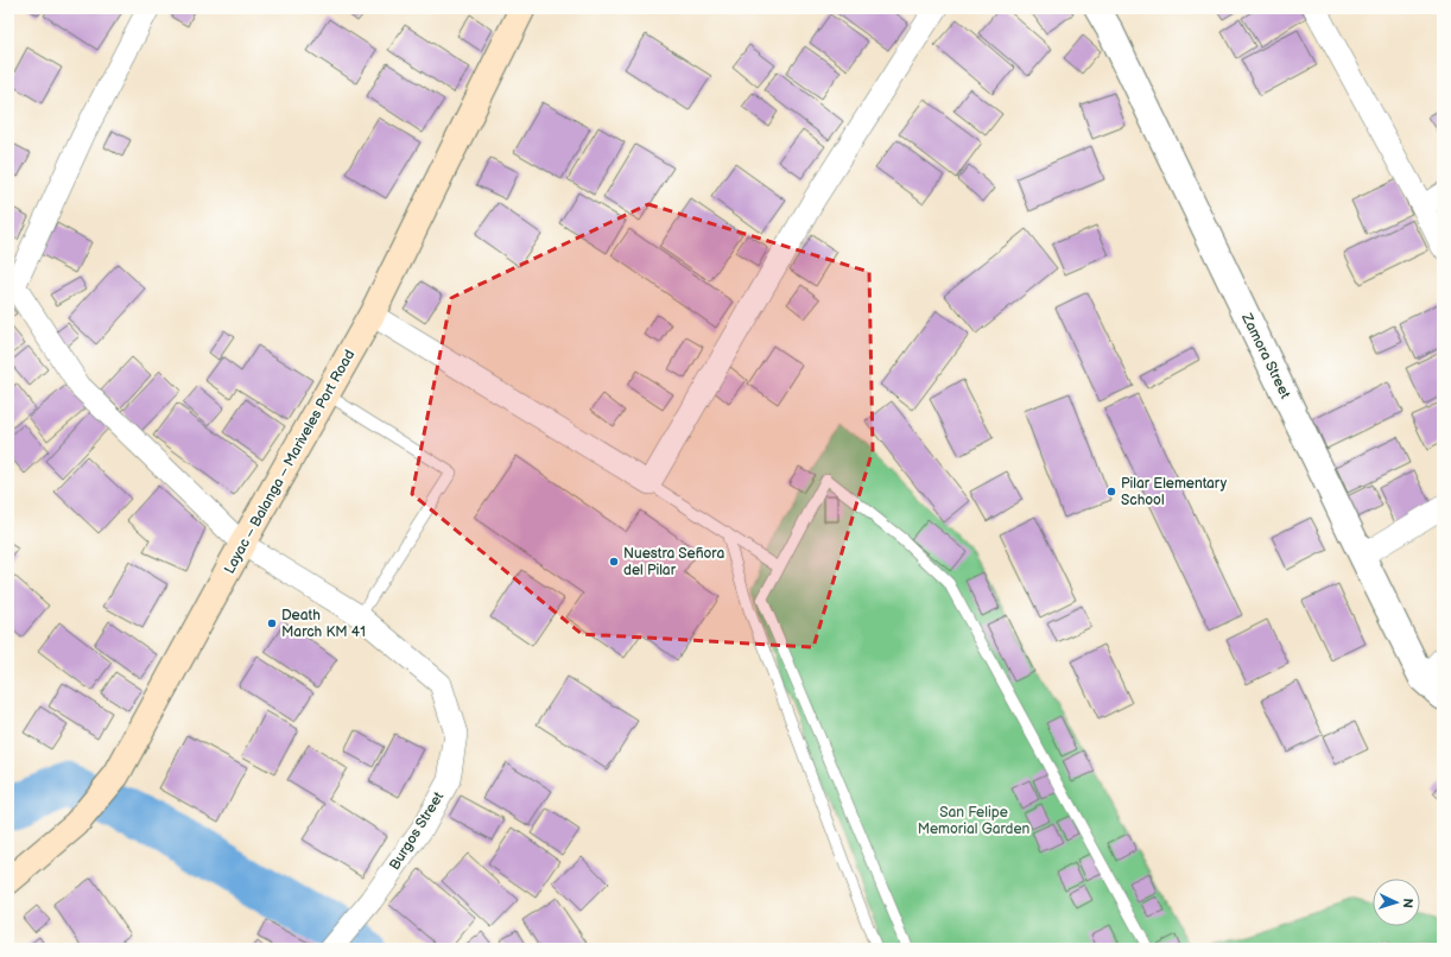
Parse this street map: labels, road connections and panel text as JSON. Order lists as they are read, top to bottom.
{
  "streets": {
    "main road": ["Layac – Balanga – Mariveles Port Road"],
    "street": ["Zamora Street", "Burgos Street"]
  },
  "crossings": [
    ["Layac – Balanga – Mariveles Port Road", "Burgos Street"]
  ],
  "parks": ["San Felipe Memorial Garden"],
  "places": ["Pilar Elementary School", "Nuestra Señora del Pilar", "Death March KM 41"],
  "north": "right"
}
